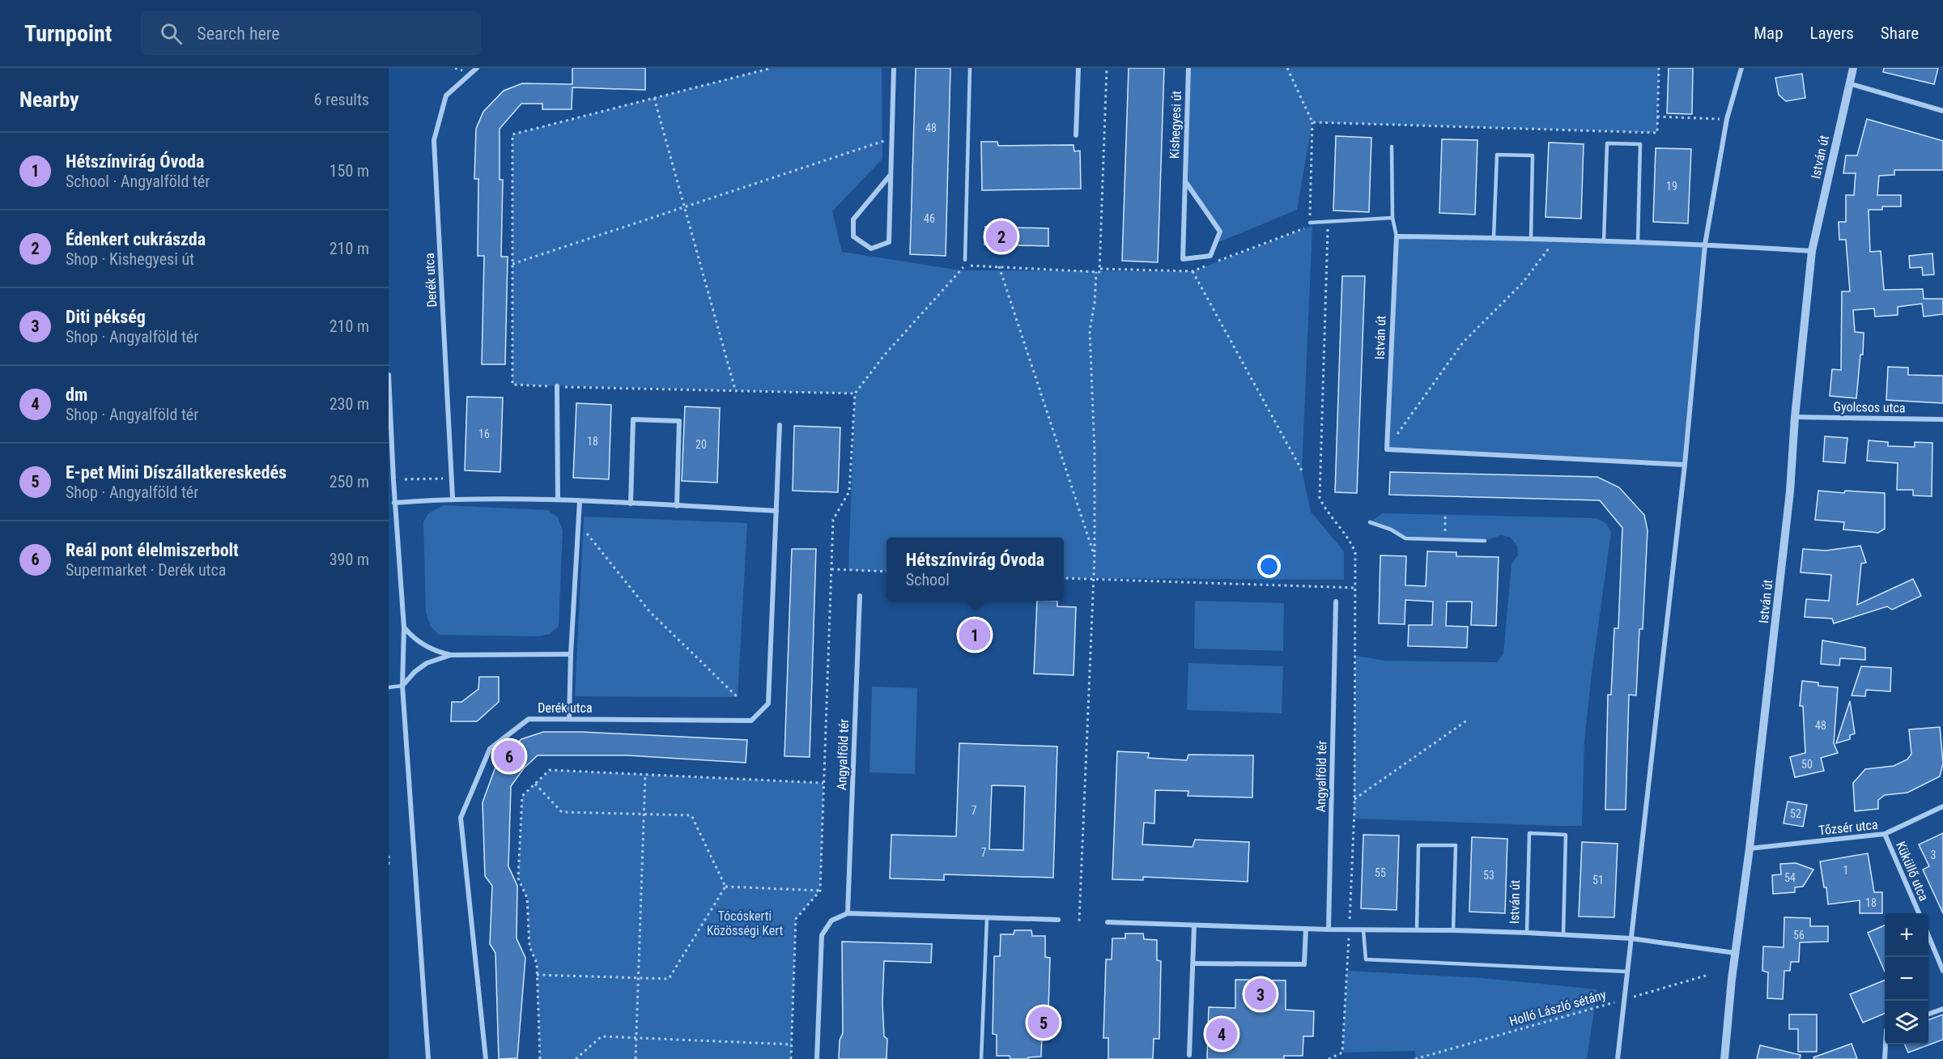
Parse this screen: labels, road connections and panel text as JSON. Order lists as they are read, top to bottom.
{
  "streets": {
    "street": [
      "Kishegyesi út",
      "István út",
      "Derék utca",
      "Gyolcsos utca",
      "Angyalföld tér",
      "Tőzsér utca",
      "Küküllő utca"
    ],
    "path": ["Holló László sétány"]
  },
  "crossings": [
    ["István út", "Gyolcsos utca"],
    ["István út", "Angyalföld tér"],
    ["István út", "Tőzsér utca"],
    ["Tőzsér utca", "Küküllő utca"]
  ],
  "parks": ["Tócóskerti Közösségi Kert"],
  "house_numbers": [
    "48",
    "19",
    "46",
    "16",
    "18",
    "20",
    "48",
    "50",
    "7",
    "52",
    "7",
    "3",
    "1",
    "55",
    "53",
    "54",
    "51",
    "18",
    "56"
  ],
  "page": {
    "header": "Turnpoint",
    "search": "Search here",
    "nav": ["Map", "Layers", "Share"],
    "heading": ["Nearby", "6 results"],
    "list": [
      {
        "mark": "1",
        "name": "Hétszínvirág Óvoda",
        "note": "School · Angyalföld tér",
        "value": "150 m"
      },
      {
        "mark": "2",
        "name": "Édenkert cukrászda",
        "note": "Shop · Kishegyesi út",
        "value": "210 m"
      },
      {
        "mark": "3",
        "name": "Diti pékség",
        "note": "Shop · Angyalföld tér",
        "value": "210 m"
      },
      {
        "mark": "4",
        "name": "dm",
        "note": "Shop · Angyalföld tér",
        "value": "230 m"
      },
      {
        "mark": "5",
        "name": "E-pet Mini Díszállatkereskedés",
        "note": "Shop · Angyalföld tér",
        "value": "250 m"
      },
      {
        "mark": "6",
        "name": "Reál pont élelmiszerbolt",
        "note": "Supermarket · Derék utca",
        "value": "390 m"
      }
    ],
    "pins": [
      "2",
      "1",
      "6",
      "3",
      "5",
      "4"
    ],
    "popup": ["Hétszínvirág Óvoda", "School"],
    "map_buttons": ["+", "−"]
  }
}
